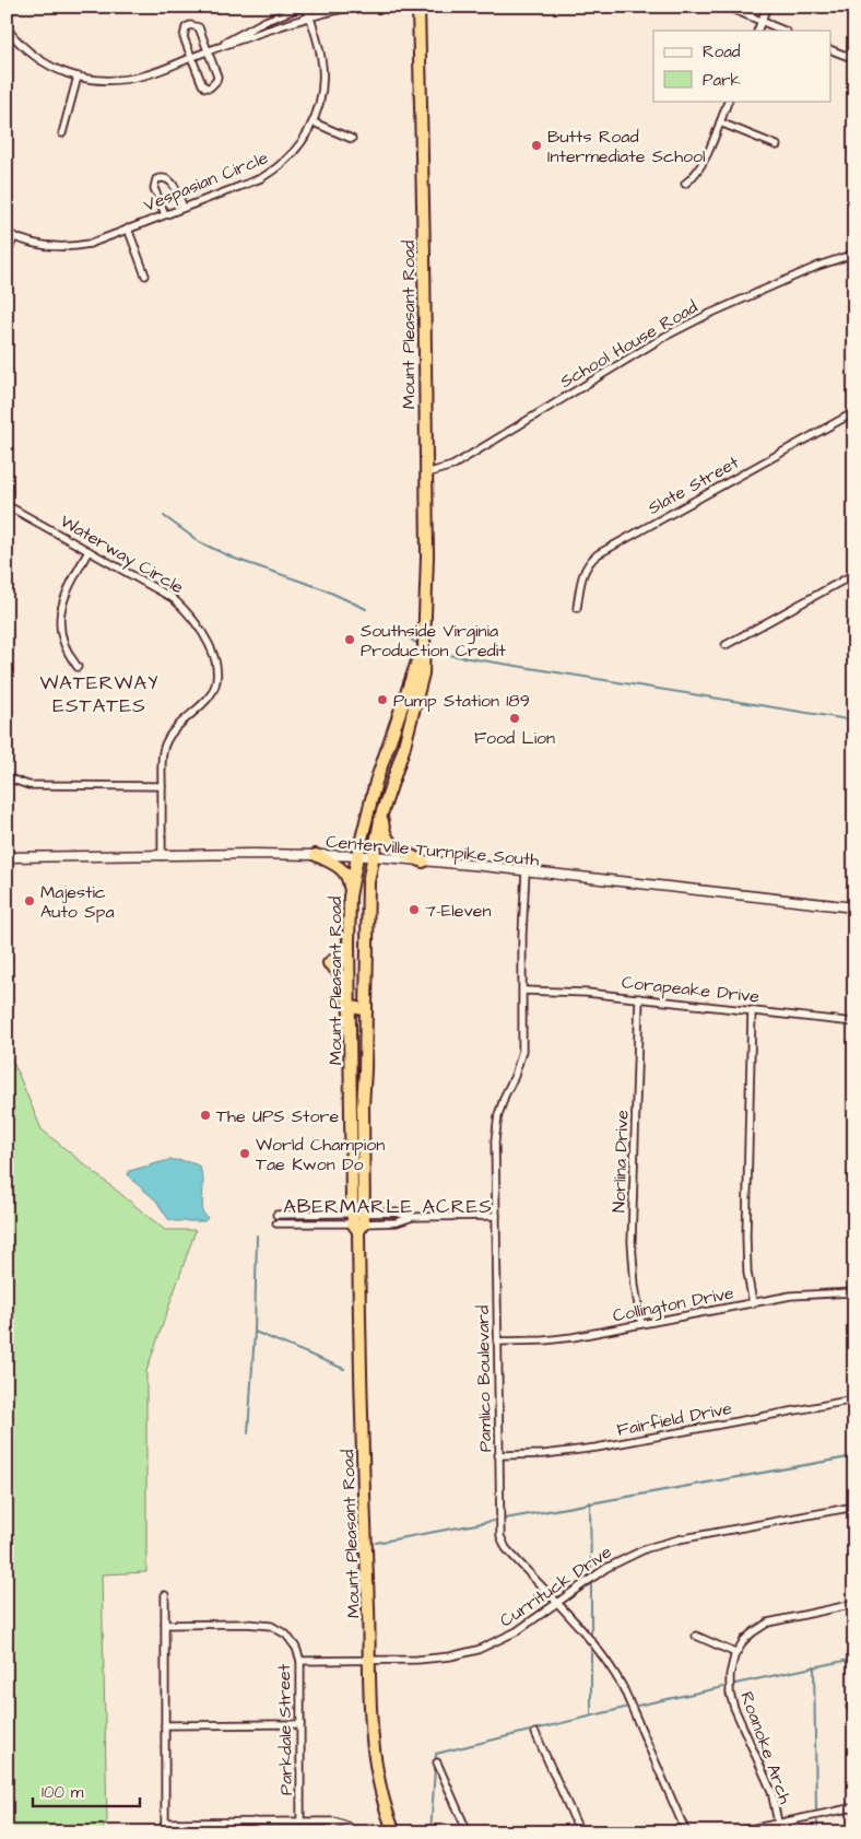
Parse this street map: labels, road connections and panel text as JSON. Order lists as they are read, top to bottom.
{
  "streets": {
    "highway": ["Mount Pleasant Road"],
    "main road": ["Centerville Turnpike South"],
    "street": [
      "Vespasian Circle",
      "School House Road",
      "Slate Street",
      "Waterway Circle",
      "Corapeake Drive",
      "Norlina Drive",
      "Collington Drive",
      "Pamlico Boulevard",
      "Fairfield Drive",
      "Currituck Drive",
      "Parkdale Street",
      "Roanoke Arch"
    ]
  },
  "crossings": [
    ["Mount Pleasant Road", "School House Road"],
    ["Mount Pleasant Road", "Centerville Turnpike South"],
    ["Mount Pleasant Road", "Currituck Drive"],
    ["Waterway Circle", "Centerville Turnpike South"],
    ["Centerville Turnpike South", "Pamlico Boulevard"],
    ["Corapeake Drive", "Norlina Drive"],
    ["Corapeake Drive", "Pamlico Boulevard"],
    ["Norlina Drive", "Collington Drive"],
    ["Collington Drive", "Pamlico Boulevard"],
    ["Pamlico Boulevard", "Fairfield Drive"],
    ["Pamlico Boulevard", "Currituck Drive"],
    ["Currituck Drive", "Parkdale Street"]
  ],
  "districts": ["WATERWAY ESTATES", "ABERMARLE ACRES"],
  "places": [
    "Butts Road Intermediate School",
    "Southside Virginia Production Credit",
    "Pump Station 189",
    "Food Lion",
    "Majestic Auto Spa",
    "7-Eleven",
    "The UPS Store",
    "World Champion Tae Kwon Do"
  ],
  "legend": ["Road", "Park"],
  "scale_bar": "100 m"
}
